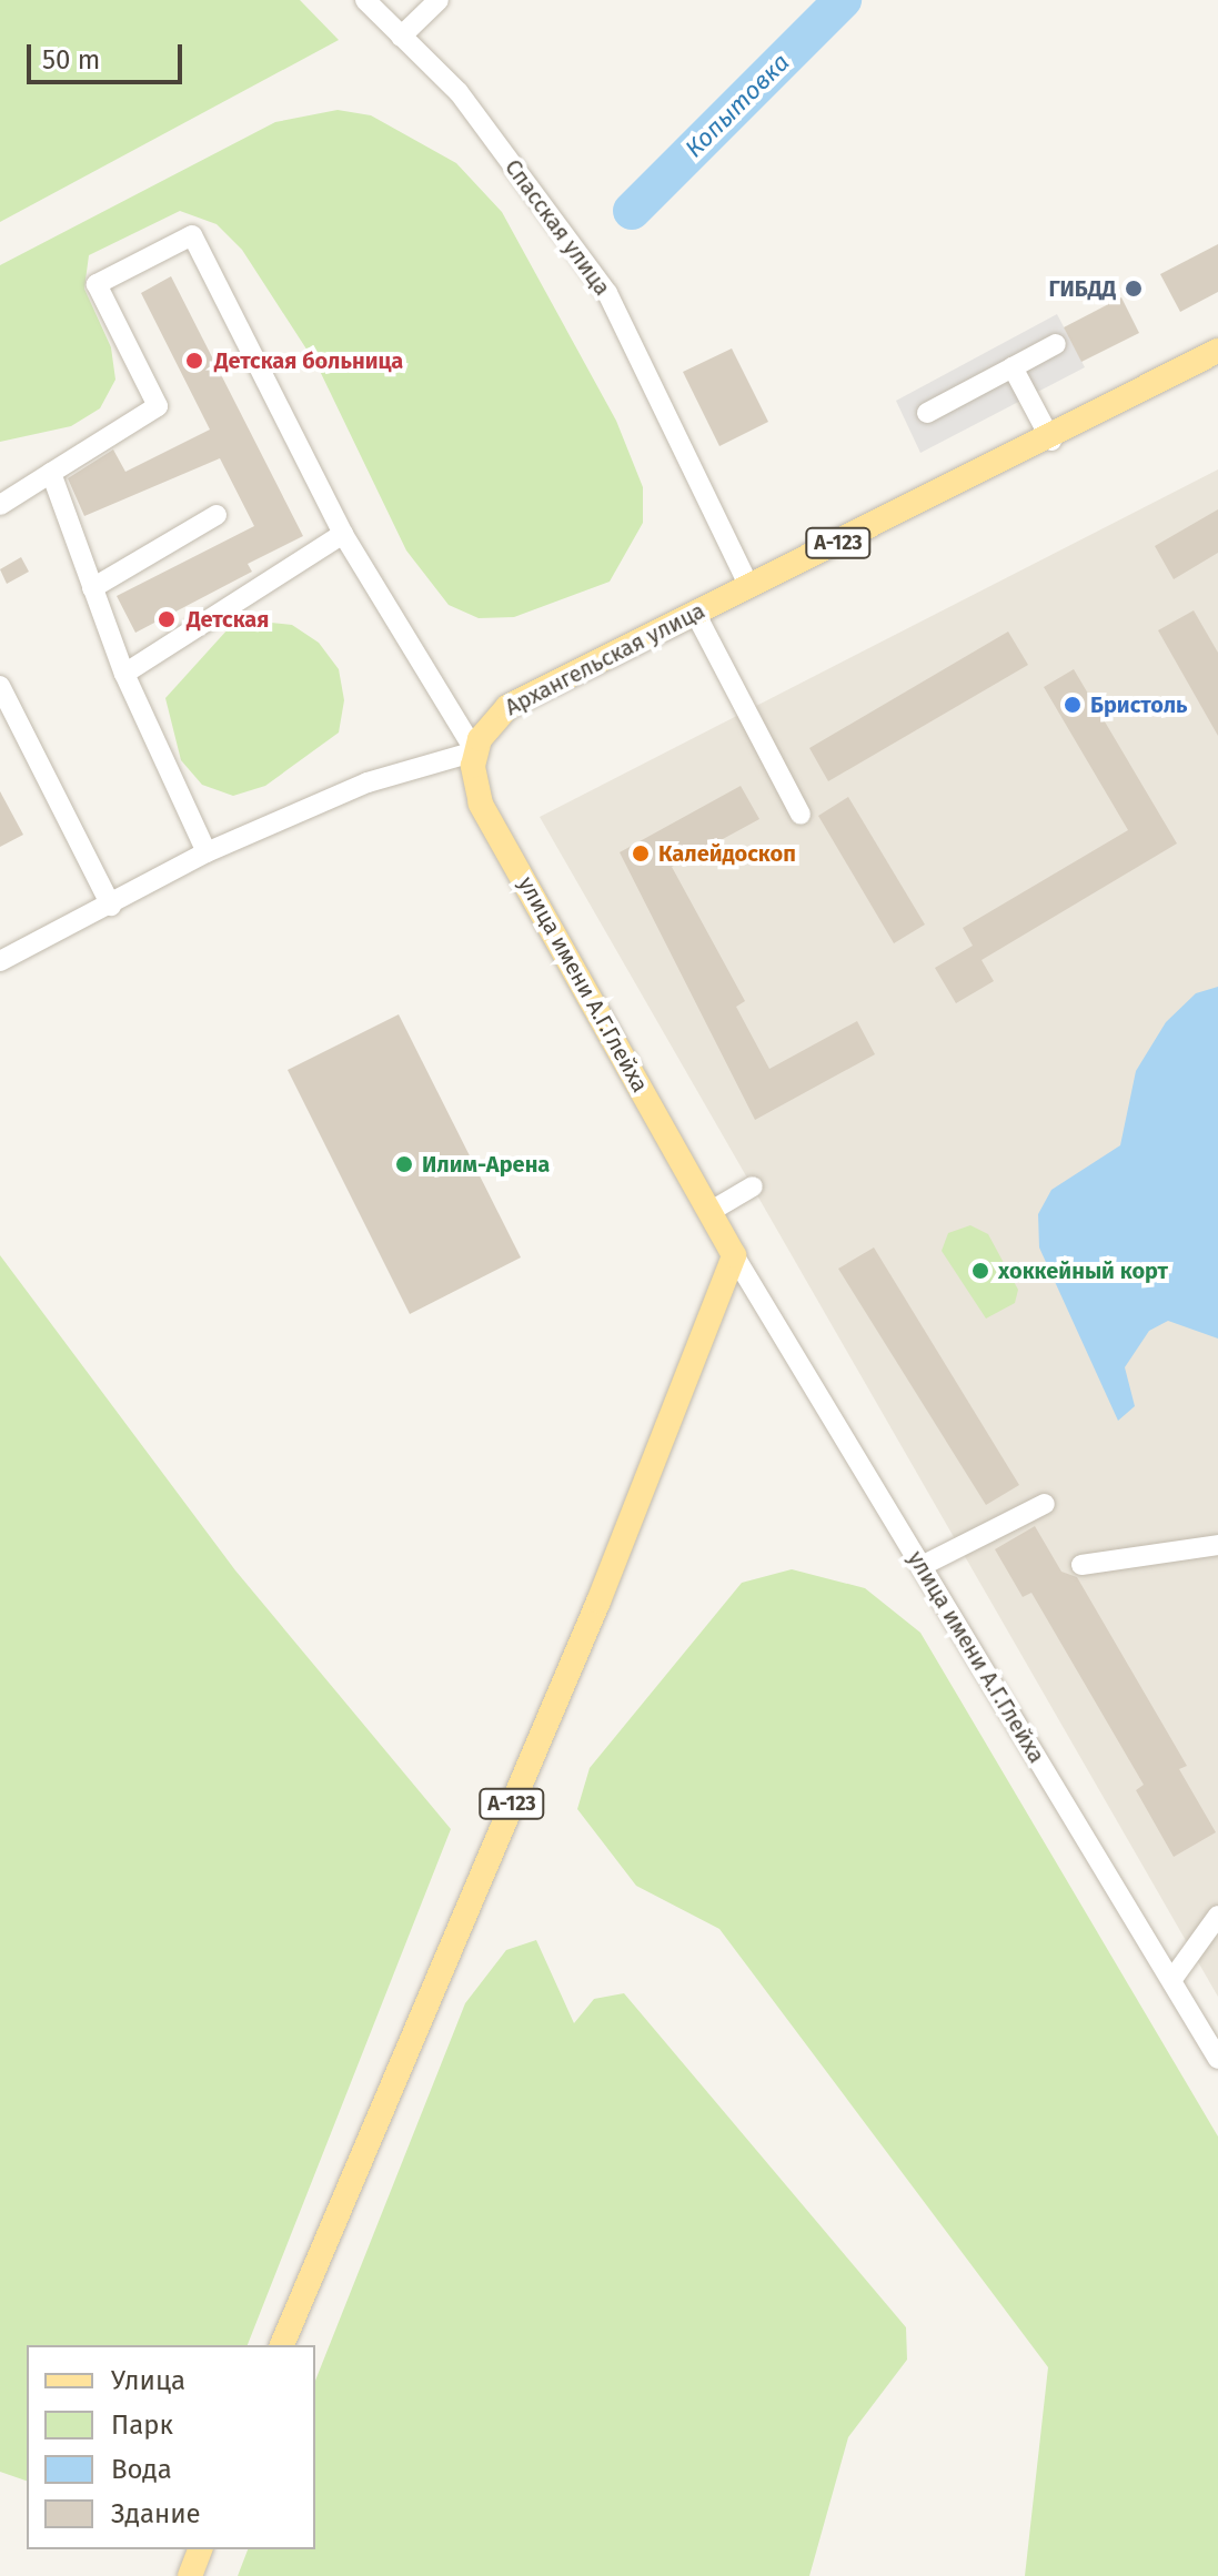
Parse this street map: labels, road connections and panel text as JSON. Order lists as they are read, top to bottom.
{
  "streets": {
    "main road": ["А-123", "Архангельская улица", "улица имени А.Г.Глейха"],
    "street": ["Спасская улица"]
  },
  "crossings": [
    ["Спасская улица", "Архангельская улица"],
    ["А-123", "улица имени А.Г.Глейха"],
    ["Архангельская улица", "улица имени А.Г.Глейха"]
  ],
  "water": ["Копытовка"],
  "places": [
    "ГИБДД",
    "Детская больница",
    "Детская",
    "Бристоль",
    "Калейдоскоп",
    "Илим-Арена",
    "хоккейный корт"
  ],
  "legend": [
    "Улица",
    "Парк",
    "Вода",
    "Здание"
  ],
  "scale_bar": "50 m"
}
